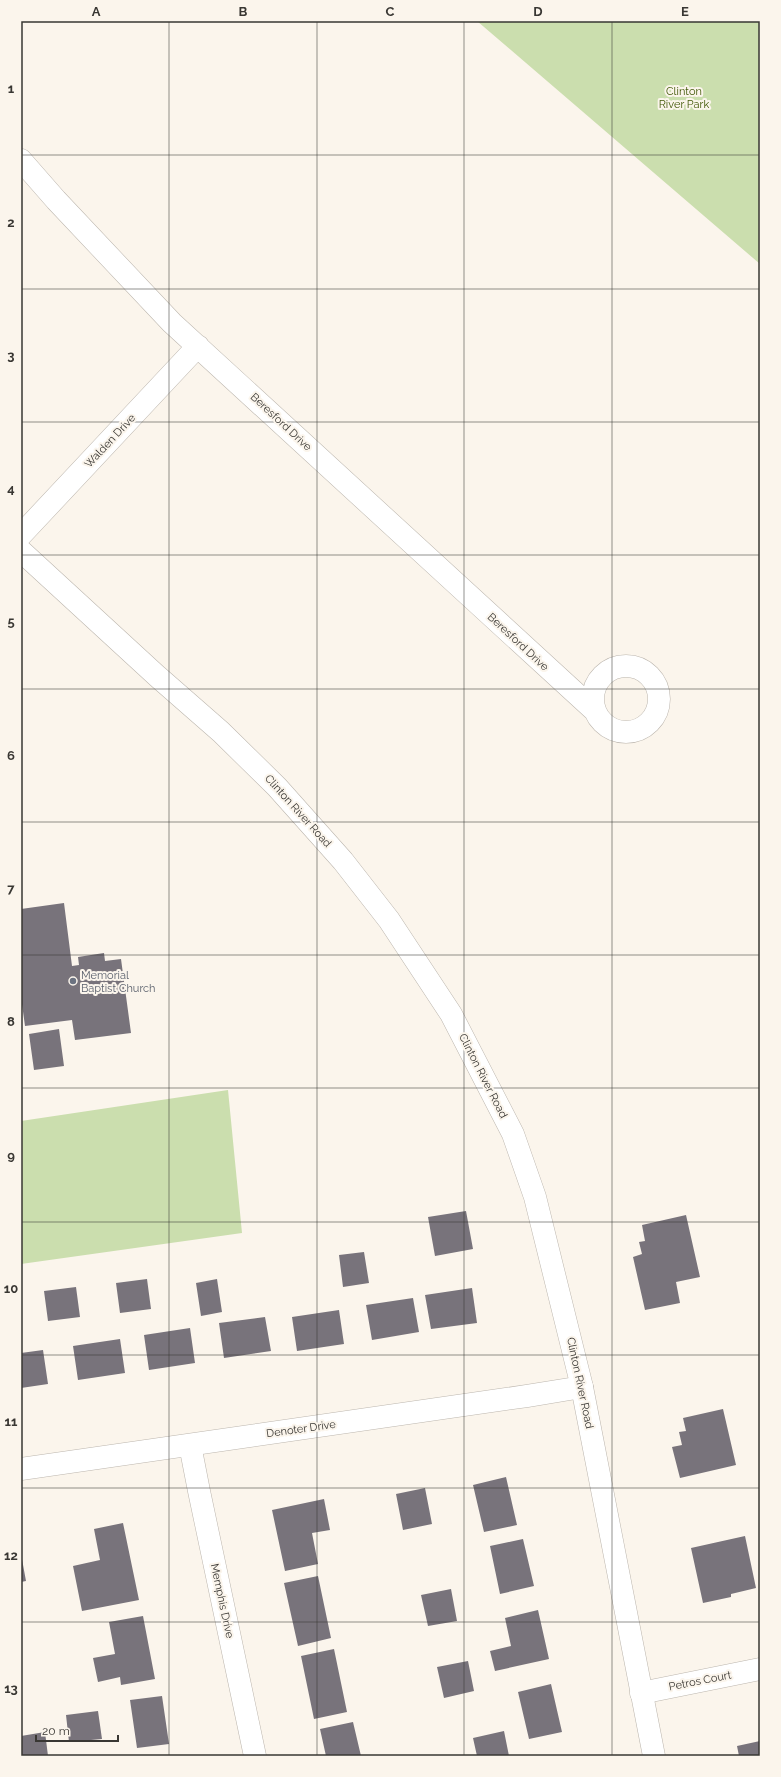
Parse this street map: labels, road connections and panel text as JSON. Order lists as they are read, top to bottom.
{
  "streets": {
    "street": [
      "Beresford Drive",
      "Walden Drive",
      "Clinton River Road",
      "Denoter Drive",
      "Memphis Drive",
      "Petros Court"
    ]
  },
  "crossings": [
    ["Beresford Drive", "Walden Drive"],
    ["Clinton River Road", "Denoter Drive"],
    ["Clinton River Road", "Petros Court"],
    ["Denoter Drive", "Memphis Drive"]
  ],
  "parks": ["Clinton River Park"],
  "places": ["Memorial Baptist Church"],
  "scale_bar": "20 m",
  "grid": {
    "columns": [
      "A",
      "B",
      "C",
      "D",
      "E"
    ],
    "rows": [
      "1",
      "2",
      "3",
      "4",
      "5",
      "6",
      "7",
      "8",
      "9",
      "10",
      "11",
      "12",
      "13"
    ]
  }
}
